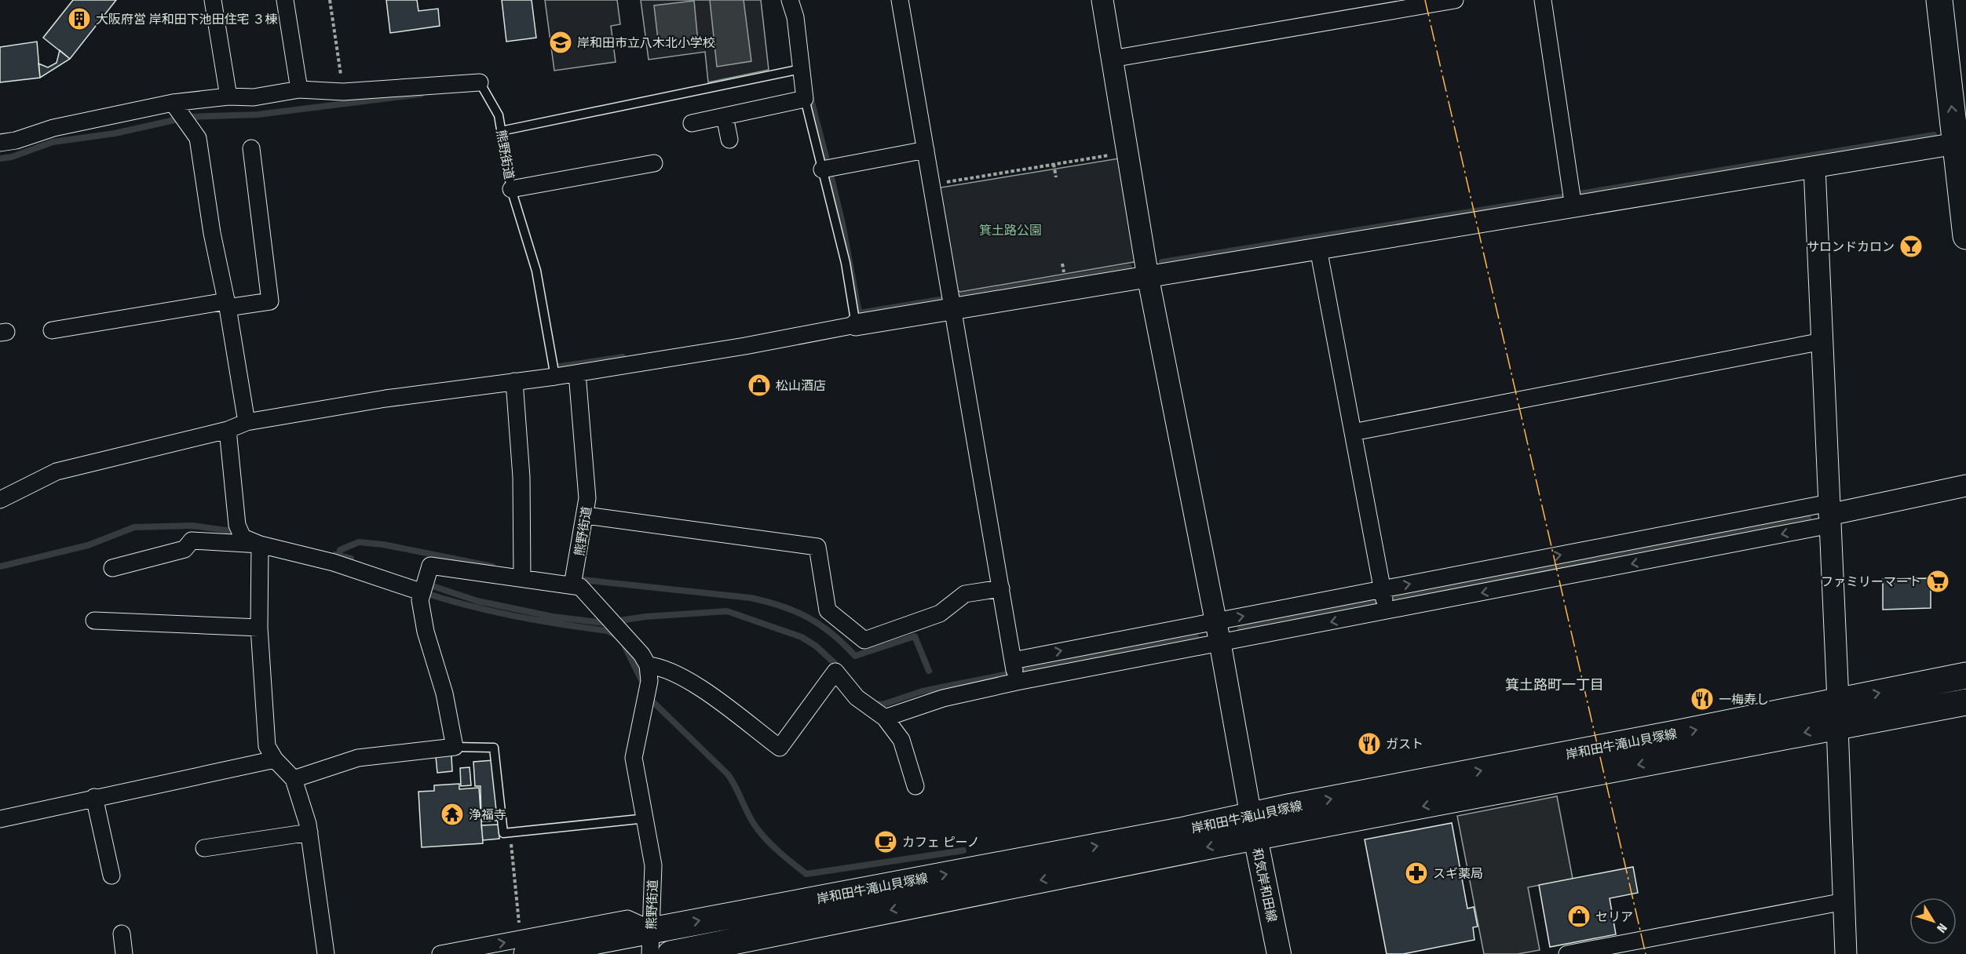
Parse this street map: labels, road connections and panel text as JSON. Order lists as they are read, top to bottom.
{
  "streets": {
    "main road": ["岸和田牛滝山貝塚線", "和気岸和田線"],
    "street": ["熊野街道"]
  },
  "crossings": [
    ["熊野街道", "岸和田牛滝山貝塚線"],
    ["岸和田牛滝山貝塚線", "和気岸和田線"]
  ],
  "districts": ["箕土路町一丁目"],
  "parks": ["箕土路公園"],
  "places": {
    "building": ["大阪府営 岸和田下池田住宅 ３棟"],
    "school or university": ["岸和田市立八木北小学校"],
    "bar": ["サロンドカロン"],
    "shop": ["松山酒店", "セリア"],
    "supermarket": ["ファミリーマート"],
    "restaurant": ["一梅寿し", "ガスト"],
    "temple": ["浄福寺"],
    "cafe": ["カフェ ピーノ"],
    "pharmacy": ["スギ薬局"]
  },
  "north": "bottom right"
}
